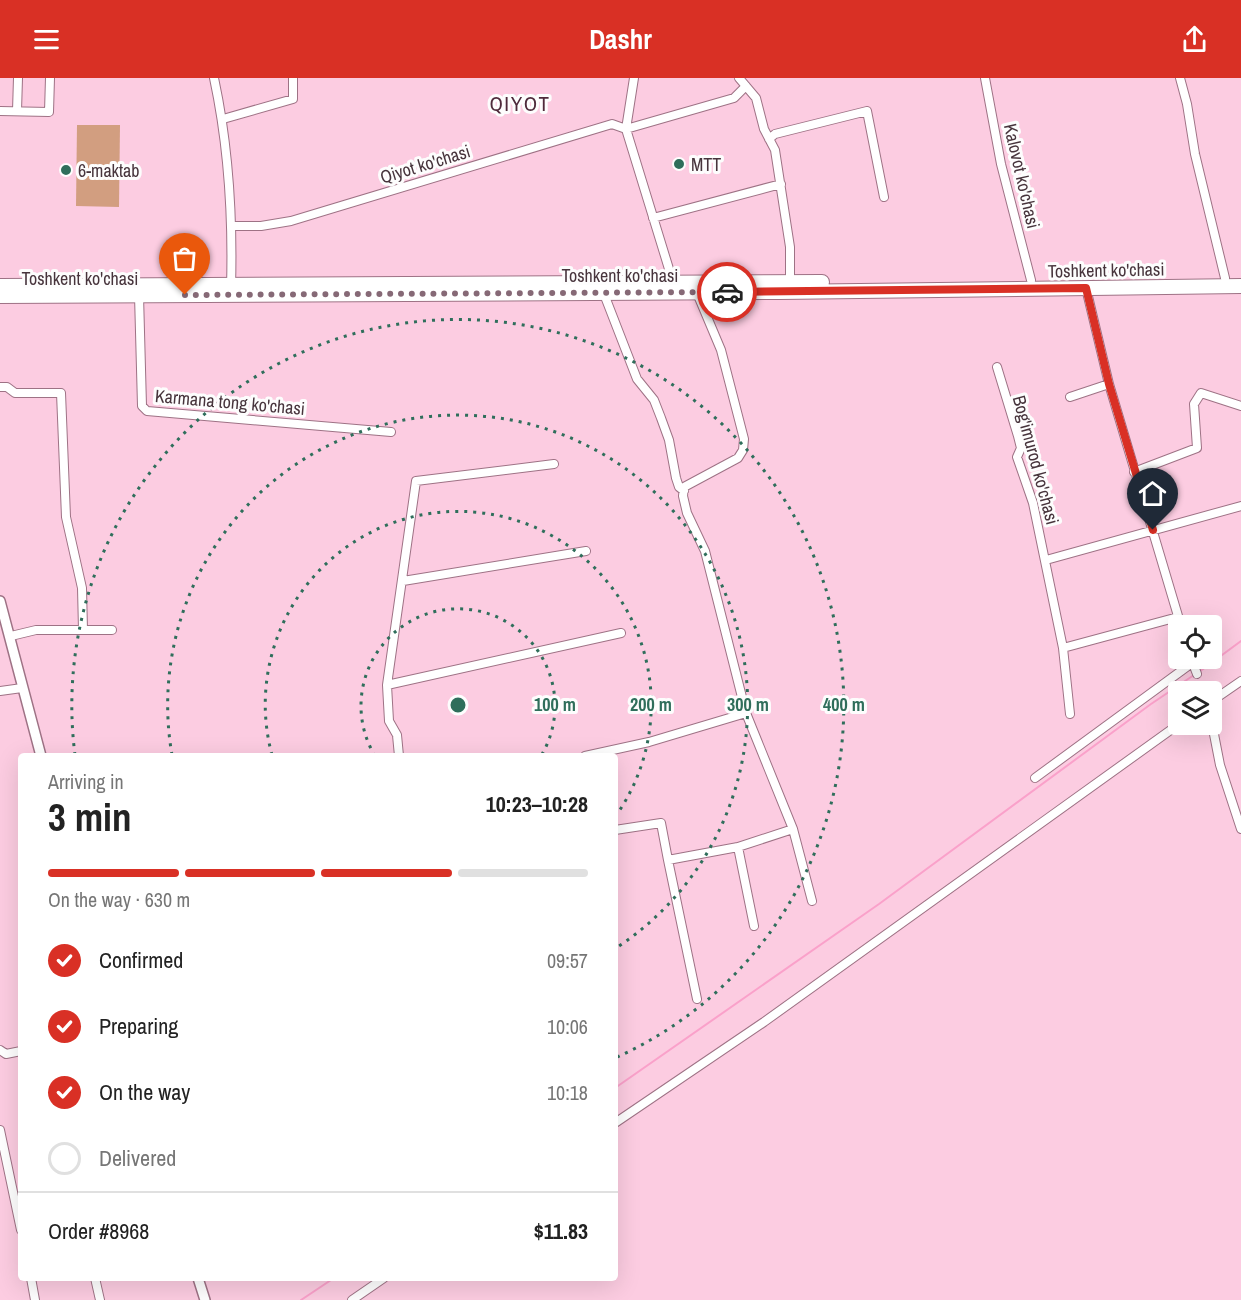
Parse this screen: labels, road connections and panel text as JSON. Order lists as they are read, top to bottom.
{
  "streets": {
    "highway": ["Toshkent ko'chasi"],
    "street": [
      "Qiyot ko'chasi",
      "Kalovot ko'chasi",
      "Karmana tong ko'chasi",
      "Bog'imurod ko'chasi"
    ]
  },
  "crossings": [
    ["Kalovot ko'chasi", "Toshkent ko'chasi"],
    ["Toshkent ko'chasi", "Karmana tong ko'chasi"]
  ],
  "districts": ["QIYOT"],
  "places": ["MTT", "6-maktab"],
  "page": {
    "header": "Dashr",
    "heading": ["3 min", "Arriving in", "10:23–10:28"],
    "panel": ["Order #8968", "$11.83"],
    "bar": "On the way · 630 m",
    "list": [
      ["Confirmed", "09:57"],
      ["Preparing", "10:06"],
      ["On the way", "10:18"],
      "Delivered"
    ]
  },
  "rings": [
    "100 m",
    "200 m",
    "300 m",
    "400 m"
  ]
}
